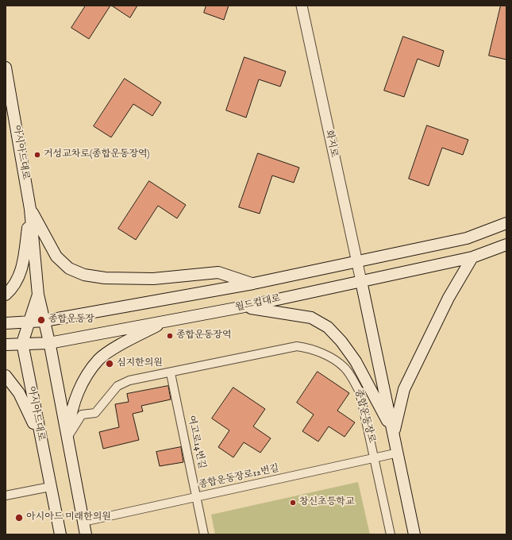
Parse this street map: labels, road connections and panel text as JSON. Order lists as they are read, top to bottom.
{
  "streets": {
    "main road": ["아시아드대로", "월드컵대로"],
    "street": [
      "화지로",
      "종합운동장로",
      "여고로14번길",
      "종합운동장로12번길"
    ]
  },
  "crossings": [
    ["화지로", "월드컵대로"],
    ["아시아드대로", "월드컵대로"],
    ["아시아드대로", "종합운동장로"],
    ["아시아드대로", "종합운동장로12번길"],
    ["종합운동장로", "여고로14번길"],
    ["종합운동장로", "종합운동장로12번길"],
    ["여고로14번길", "종합운동장로12번길"]
  ],
  "places": [
    "거성교차로(종합운동장역)",
    "종합운동장",
    "종합운동장역",
    "심지한의원",
    "창신초등학교",
    "아시아드 미래한의원"
  ]
}
